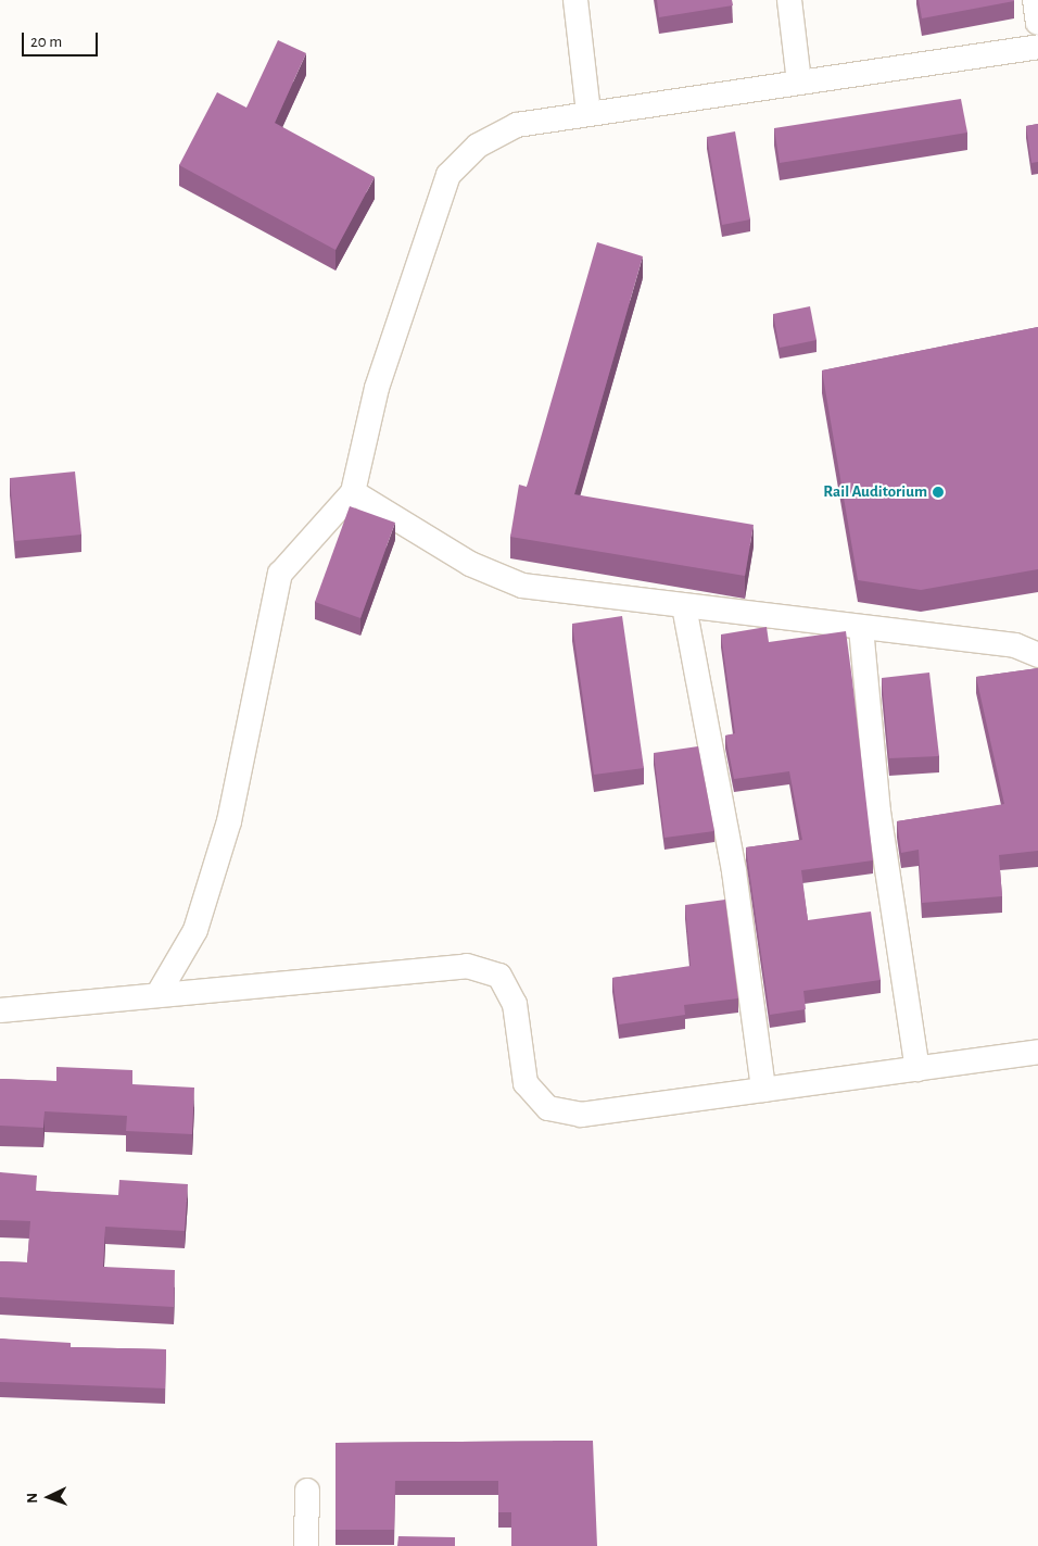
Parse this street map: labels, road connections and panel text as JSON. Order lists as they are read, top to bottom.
{
  "places": ["Rail Auditorium"],
  "scale_bar": "20 m",
  "north": "left"
}
